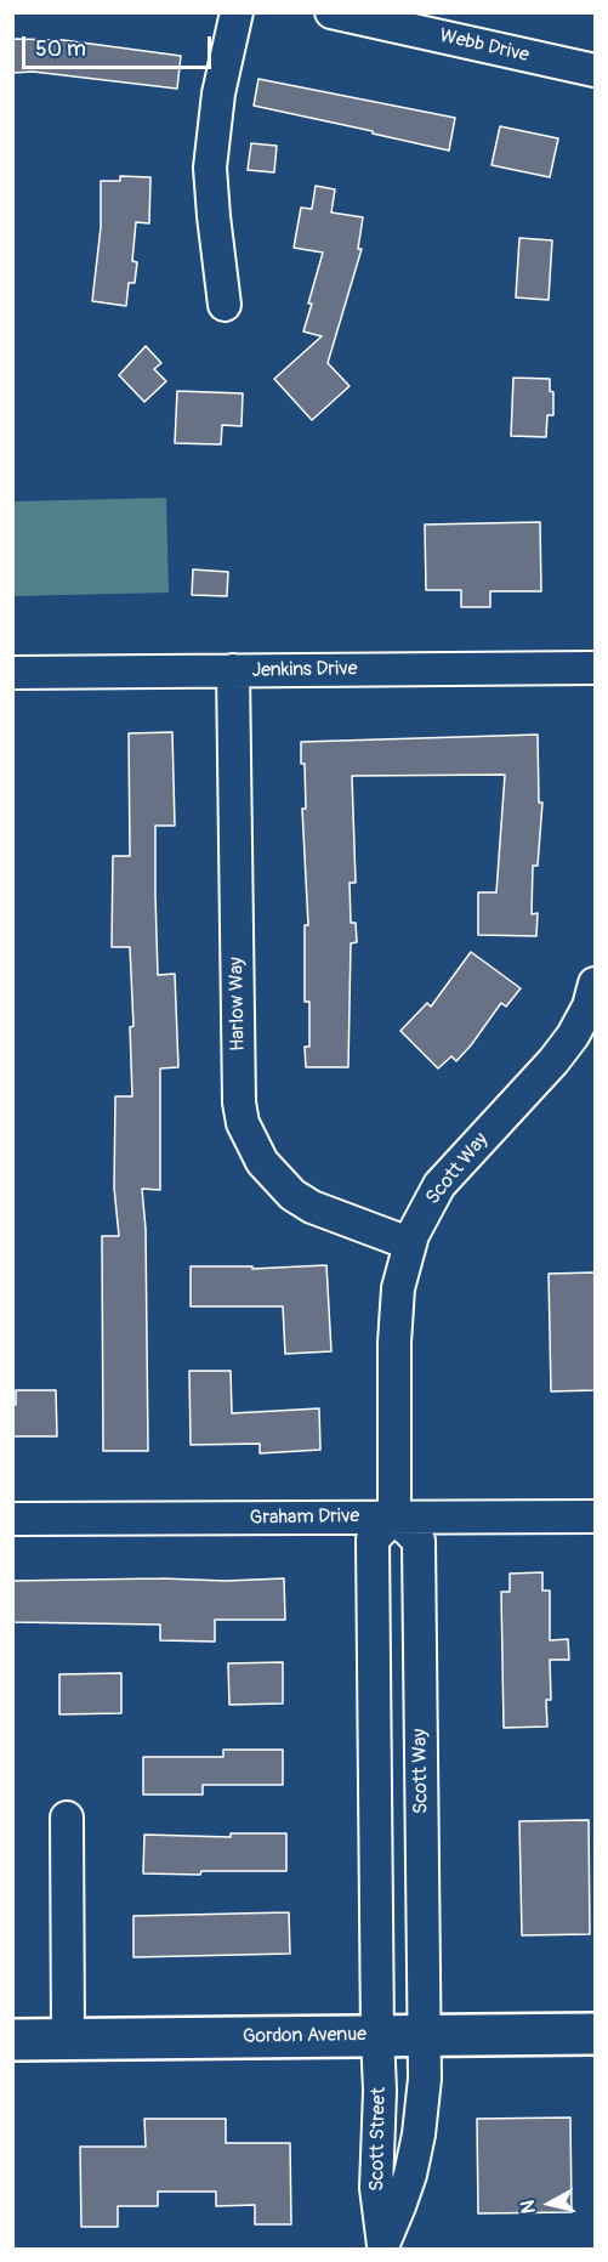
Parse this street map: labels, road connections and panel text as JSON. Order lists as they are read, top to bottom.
{
  "streets": {
    "main road": ["Gordon Avenue"],
    "street": [
      "Webb Drive",
      "Jenkins Drive",
      "Harlow Way",
      "Scott Way",
      "Graham Drive",
      "Scott Street"
    ]
  },
  "crossings": [
    ["Jenkins Drive", "Harlow Way"],
    ["Harlow Way", "Scott Way"],
    ["Scott Way", "Graham Drive"],
    ["Scott Way", "Gordon Avenue"],
    ["Scott Way", "Scott Street"],
    ["Gordon Avenue", "Scott Street"]
  ],
  "scale_bar": "50 m",
  "north": "left"
}
